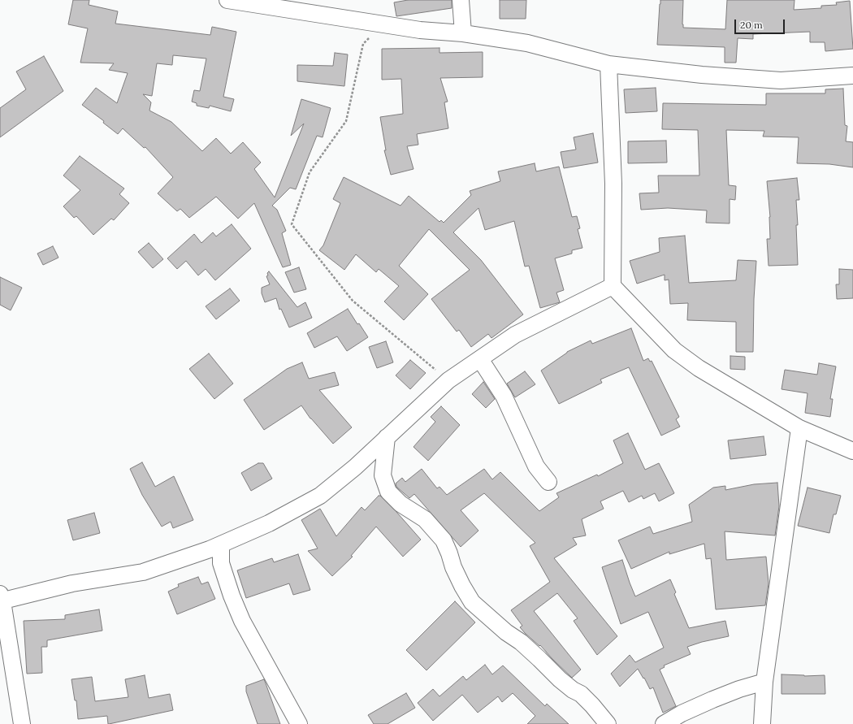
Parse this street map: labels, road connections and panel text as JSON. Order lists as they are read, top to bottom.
{
  "scale_bar": "20 m"
}
